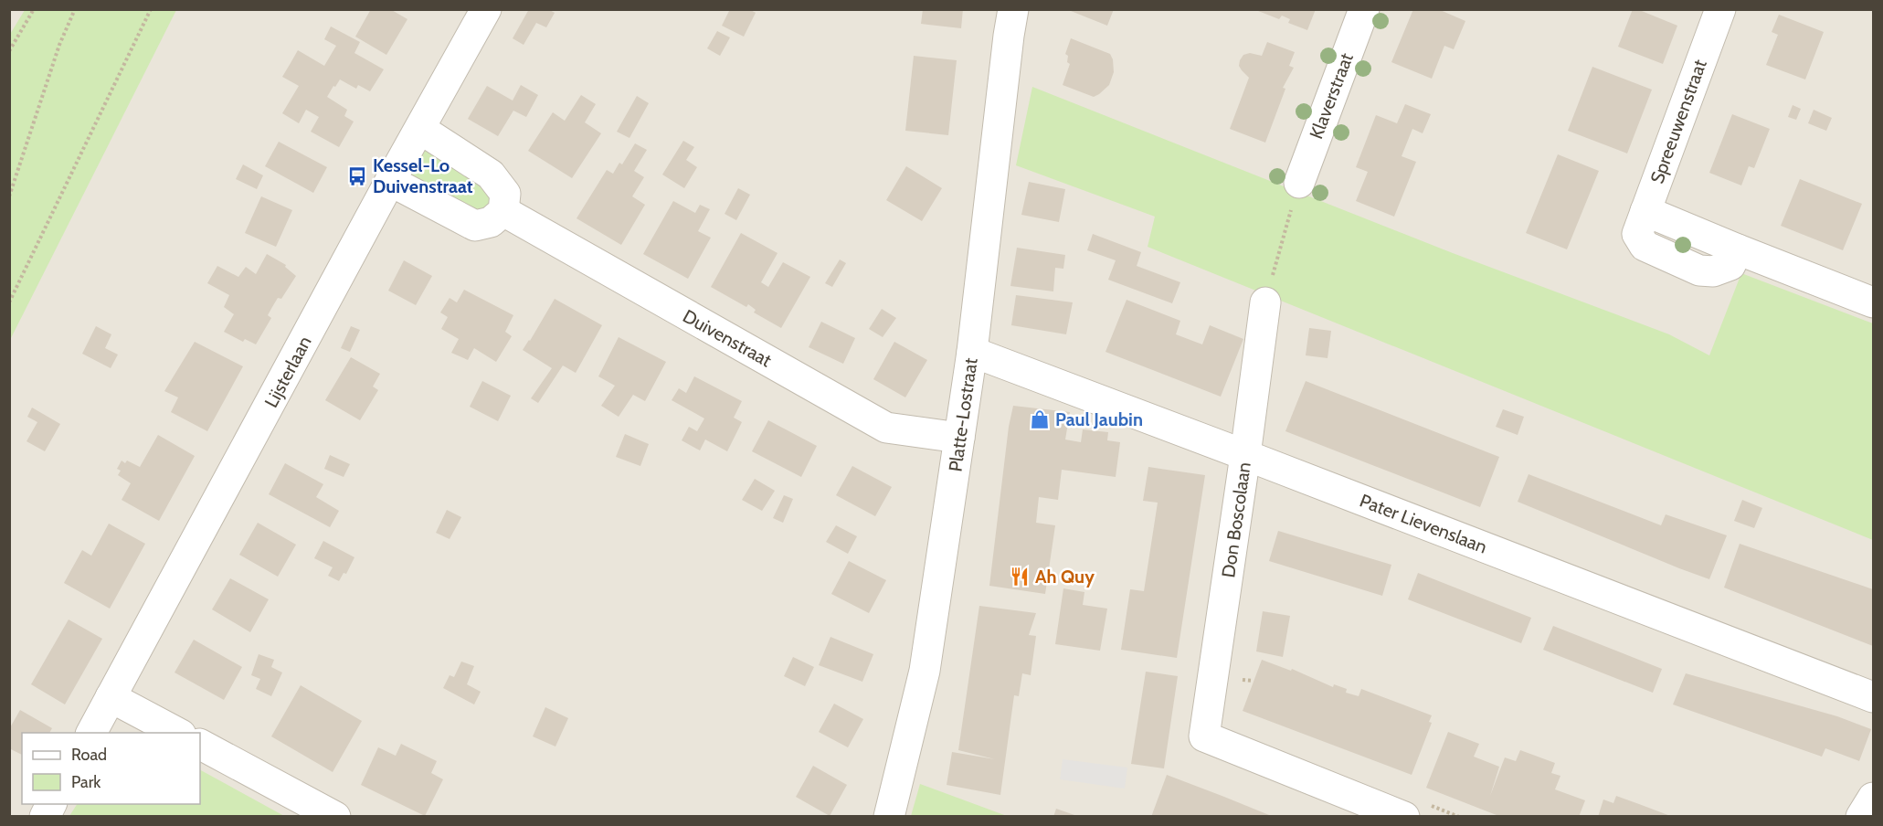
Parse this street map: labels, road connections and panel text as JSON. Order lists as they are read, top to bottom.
{
  "streets": {
    "street": [
      "Klaverstraat",
      "Spreeuwenstraat",
      "Duivenstraat",
      "Lijsterlaan",
      "Platte-Lostraat",
      "Don Boscolaan",
      "Pater Lievenslaan"
    ]
  },
  "crossings": [
    ["Duivenstraat", "Platte-Lostraat"],
    ["Platte-Lostraat", "Pater Lievenslaan"],
    ["Don Boscolaan", "Pater Lievenslaan"]
  ],
  "places": {
    "bus stop": ["Kessel-Lo Duivenstraat"],
    "shop": ["Paul Jaubin"],
    "restaurant": ["Ah Quy"]
  },
  "legend": ["Road", "Park"]
}
